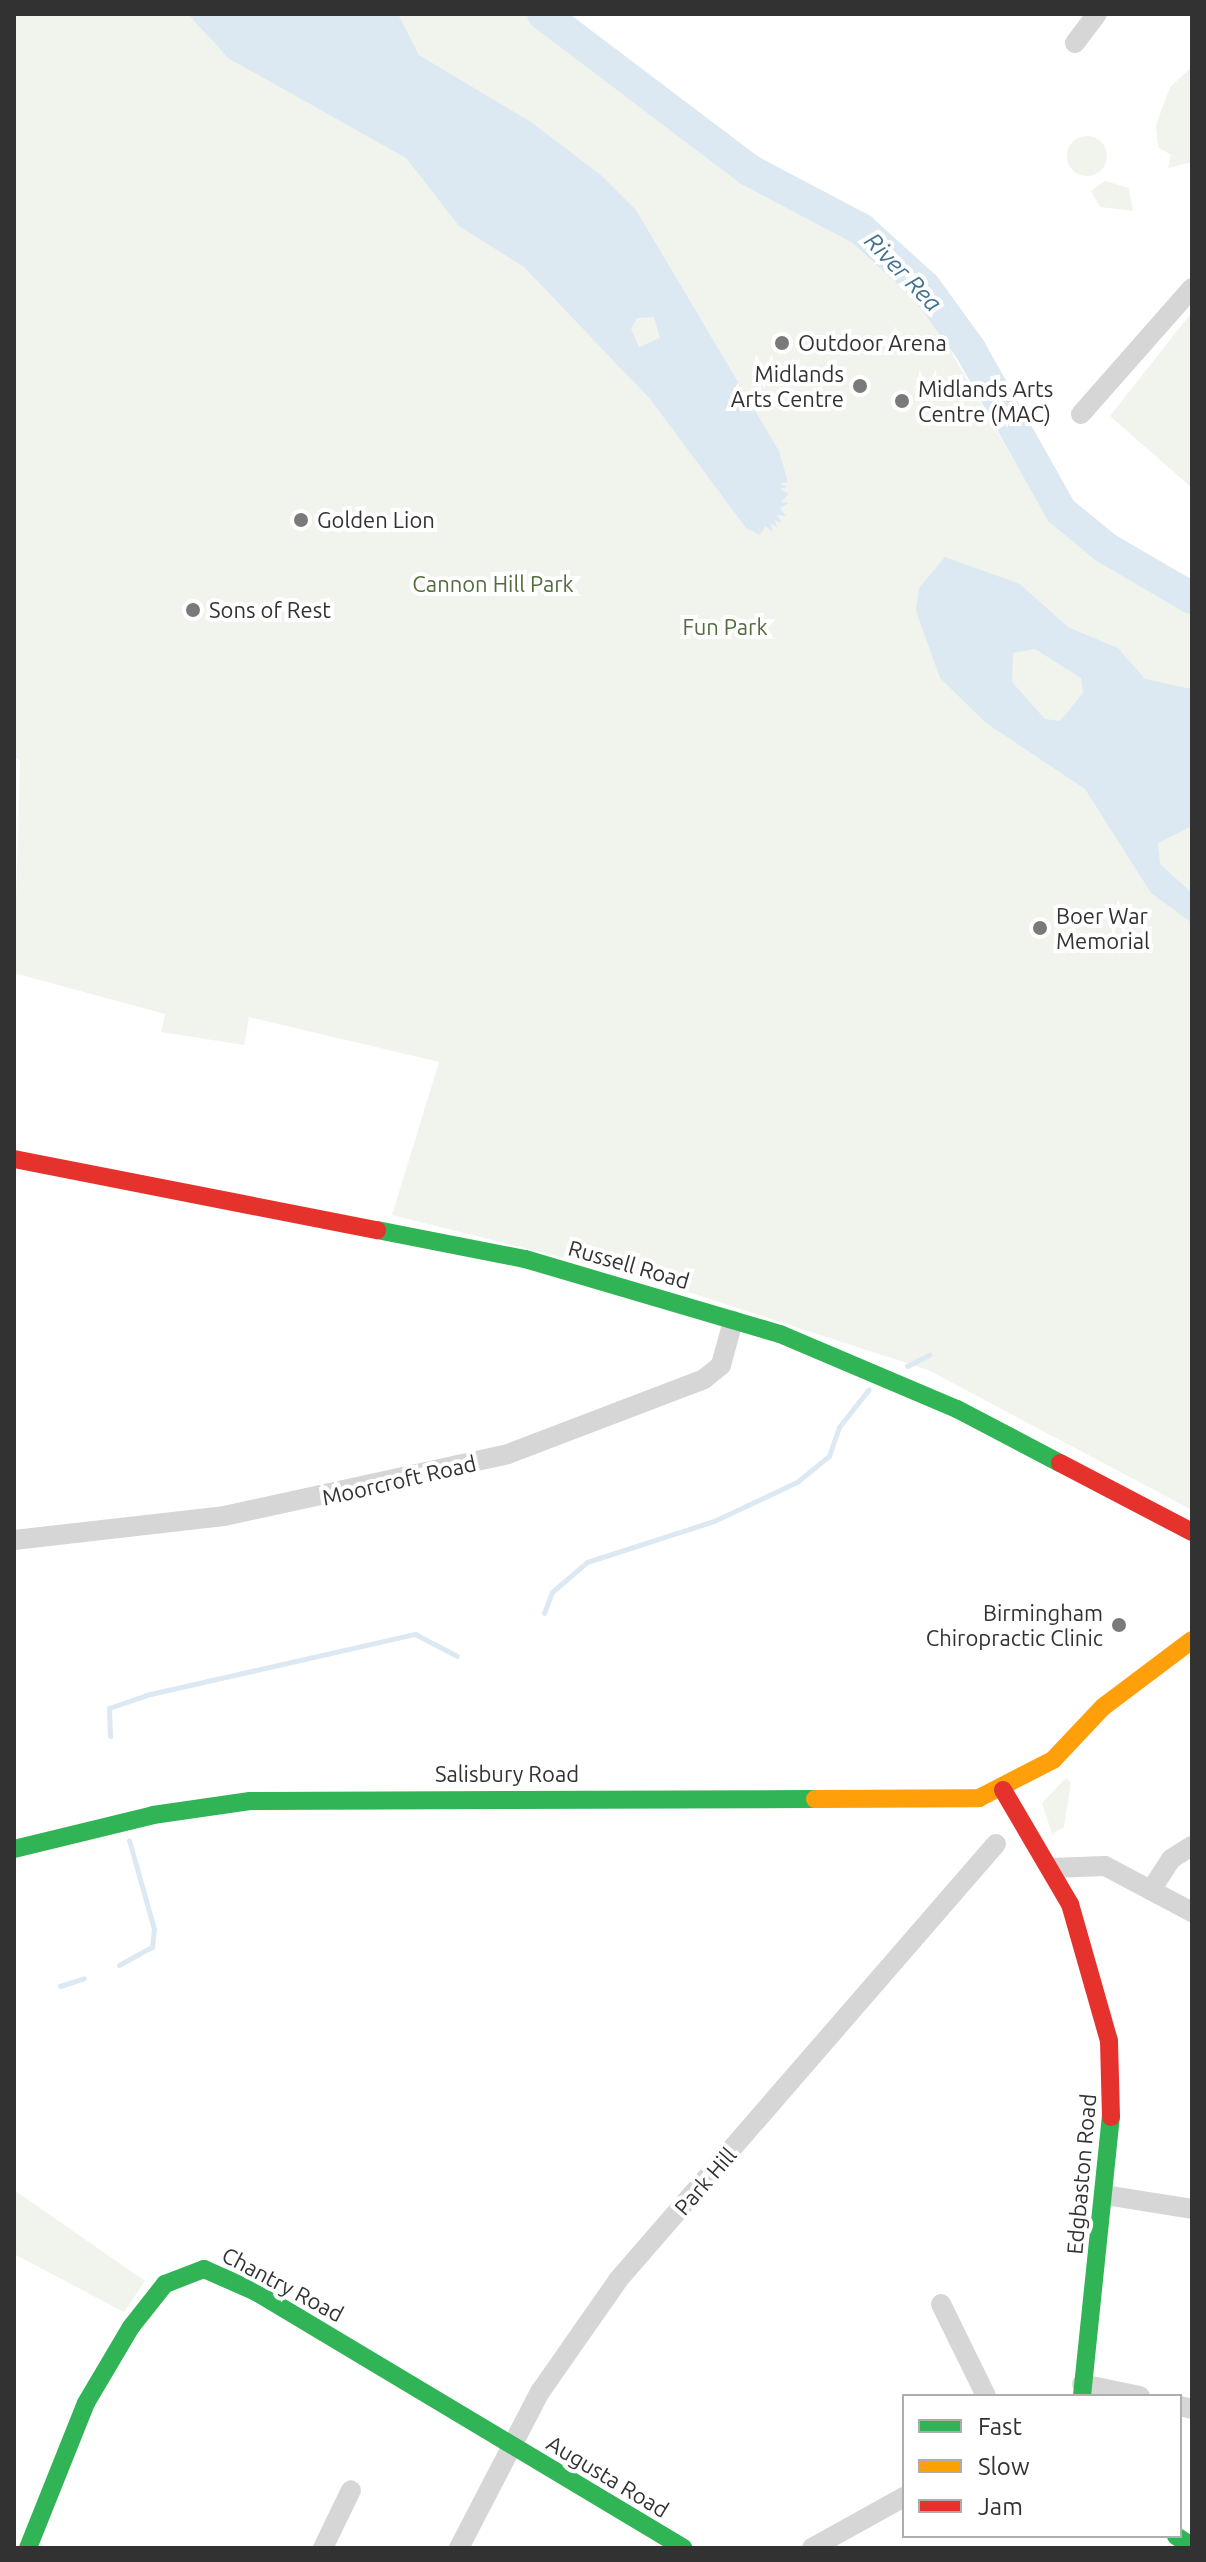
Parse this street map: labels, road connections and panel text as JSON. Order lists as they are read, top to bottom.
{
  "streets": {
    "street": [
      "Russell Road",
      "Moorcroft Road",
      "Salisbury Road",
      "Edgbaston Road",
      "Park Hill",
      "Chantry Road",
      "Augusta Road"
    ]
  },
  "crossings": [
    ["Russell Road", "Moorcroft Road"],
    ["Salisbury Road", "Edgbaston Road"],
    ["Park Hill", "Chantry Road"],
    ["Park Hill", "Augusta Road"],
    ["Chantry Road", "Augusta Road"]
  ],
  "water": ["River Rea"],
  "parks": ["Cannon Hill Park", "Fun Park"],
  "places": [
    "Outdoor Arena",
    "Midlands Arts Centre",
    "Midlands Arts Centre (MAC)",
    "Golden Lion",
    "Sons of Rest",
    "Boer War Memorial",
    "Birmingham Chiropractic Clinic"
  ],
  "legend": ["Fast", "Slow", "Jam"]
}
